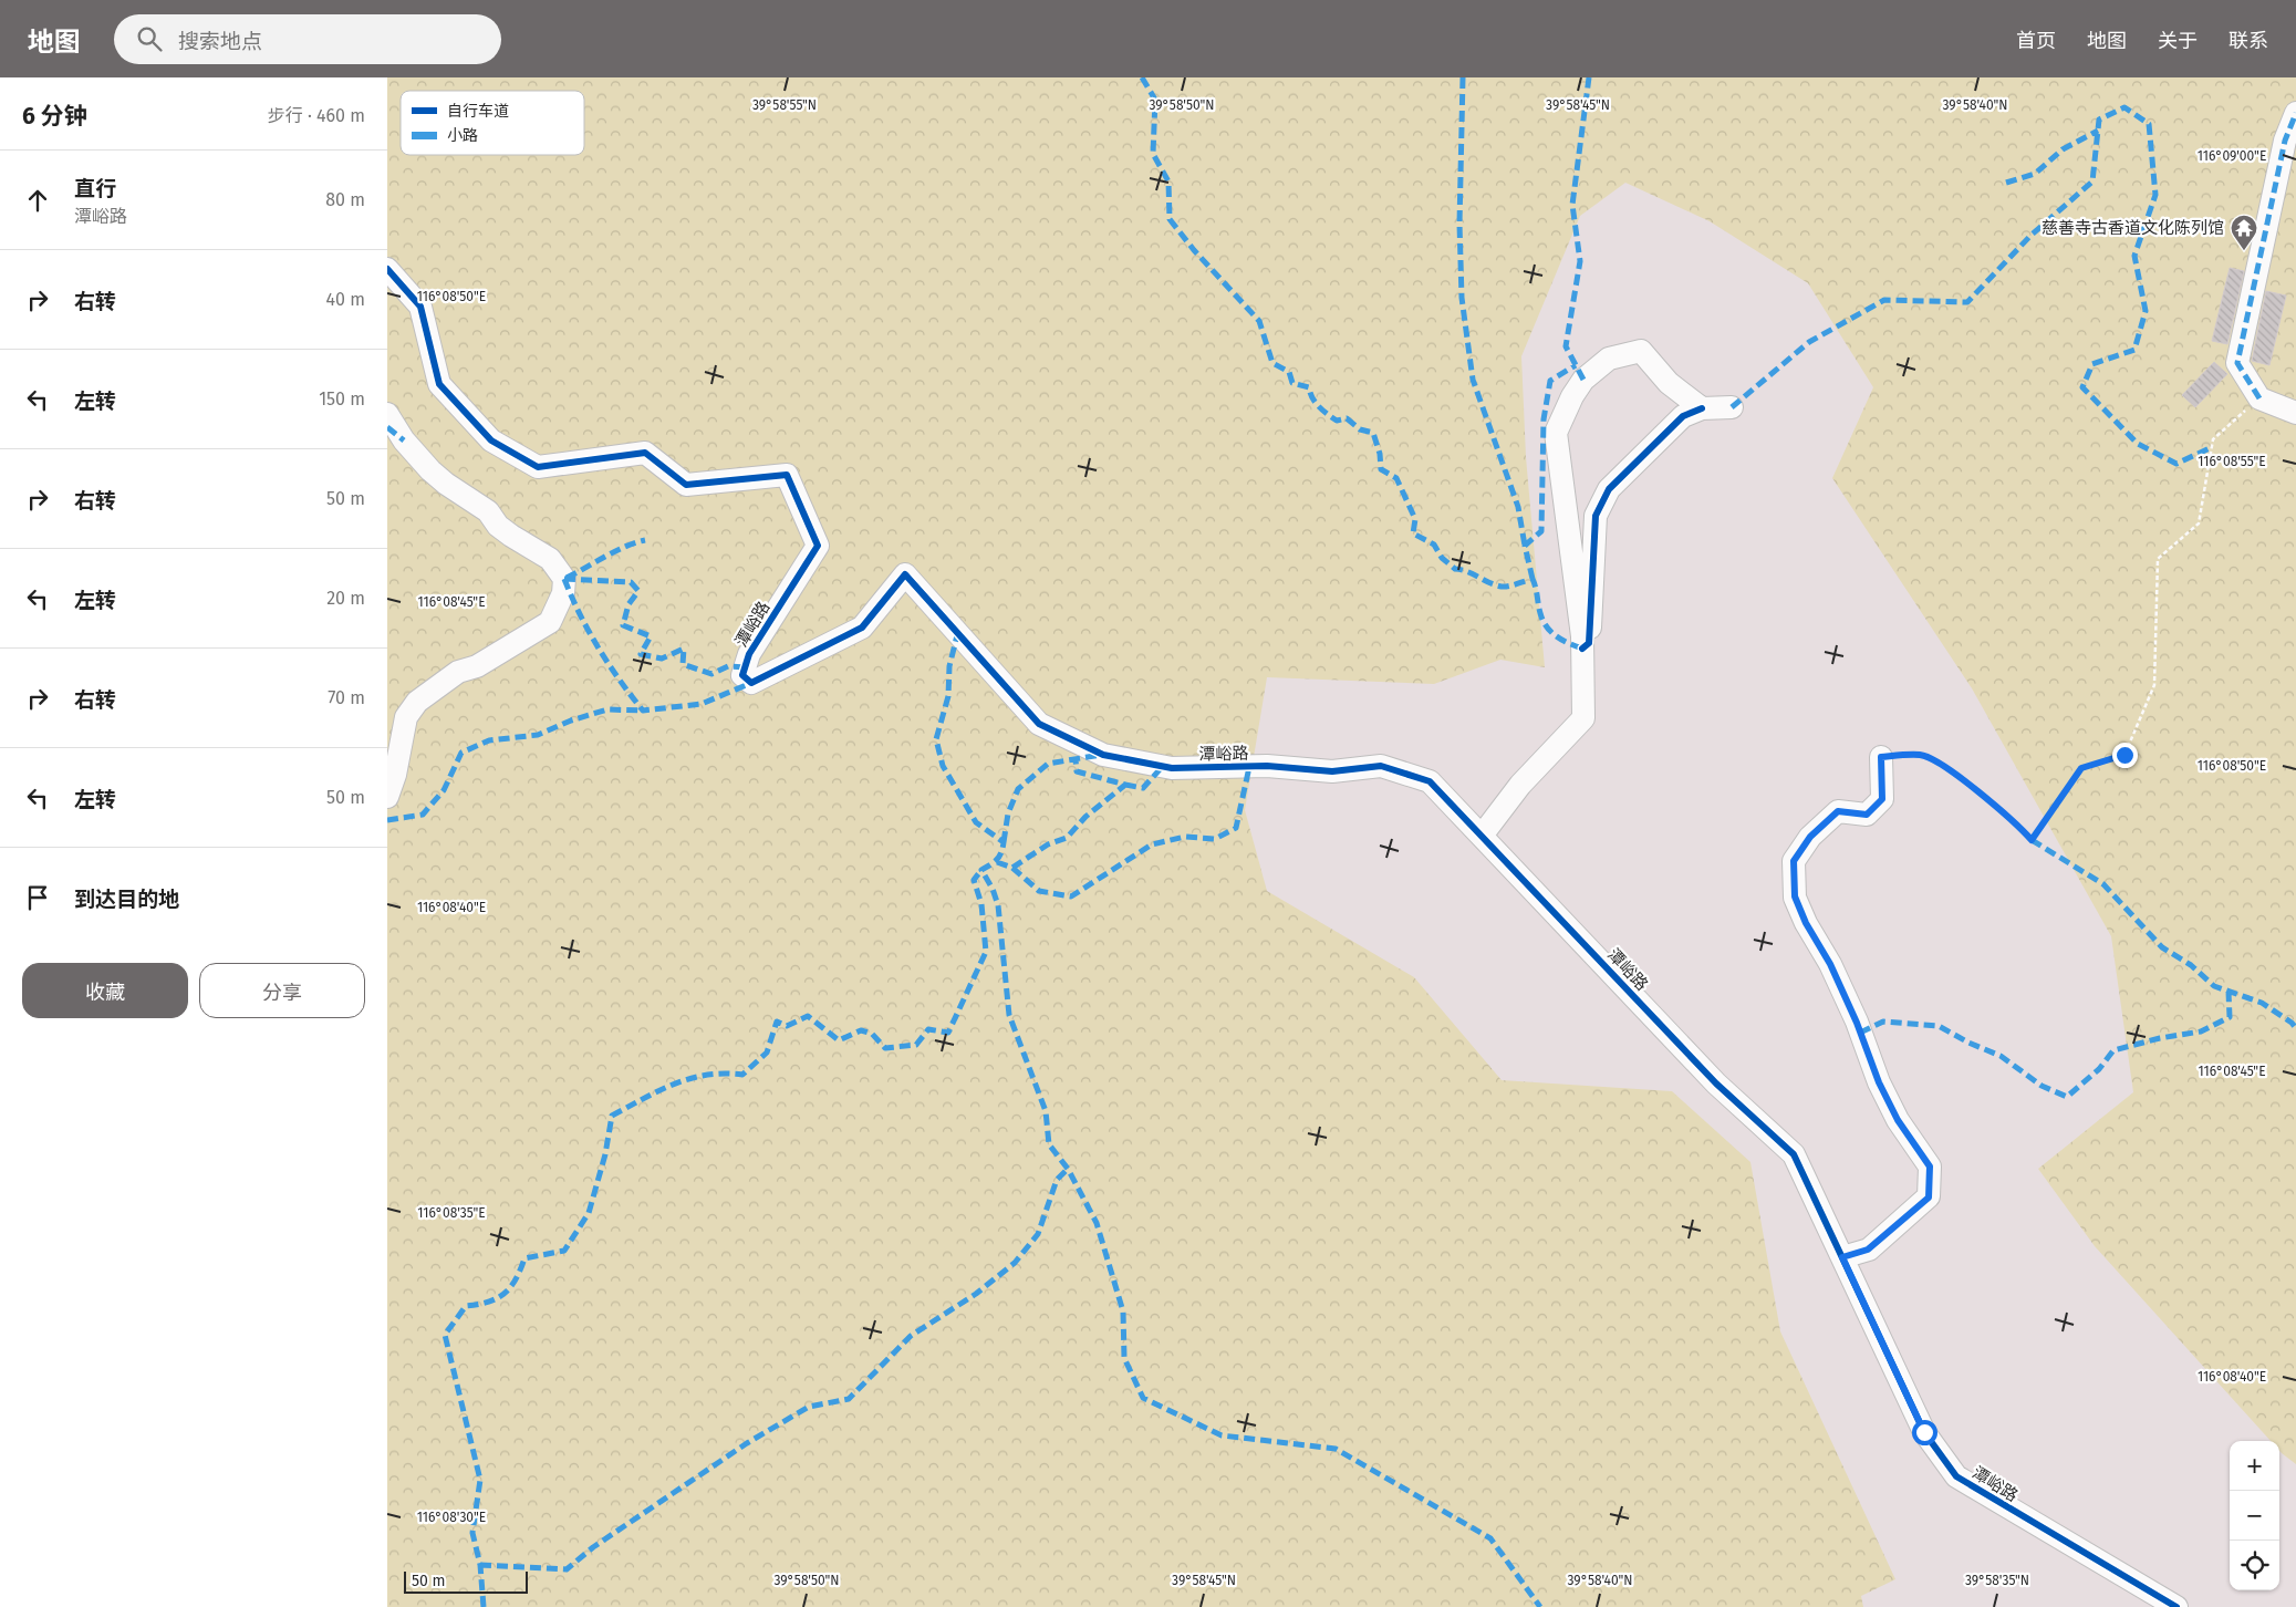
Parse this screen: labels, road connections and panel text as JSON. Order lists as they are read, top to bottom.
{
  "streets": {
    "street": ["潭峪路"]
  },
  "places": {
    "temple": ["慈善寺古香道文化陈列馆"]
  },
  "legend": ["自行车道", "小路"],
  "scale_bar": "50 m",
  "page": {
    "header": "地图",
    "search": "搜索地点",
    "nav": [
      "首页",
      "地图",
      "关于",
      "联系"
    ],
    "heading": ["6 分钟", "步行 · 460 m"],
    "list": [
      ["直行", "潭峪路", "80 m"],
      ["右转", "40 m"],
      ["左转", "150 m"],
      ["右转", "50 m"],
      ["左转", "20 m"],
      ["右转", "70 m"],
      ["左转", "50 m"],
      "到达目的地"
    ],
    "buttons": ["收藏", "分享"],
    "map_buttons": ["+", "−"],
    "scale": "50 m"
  },
  "coordinates": [
    "39°58'55\"N",
    "39°58'50\"N",
    "39°58'45\"N",
    "39°58'40\"N",
    "116°09'00\"E",
    "116°08'50\"E",
    "116°08'55\"E",
    "116°08'45\"E",
    "116°08'40\"E",
    "116°08'35\"E",
    "116°08'30\"E",
    "39°58'35\"N"
  ]
}
